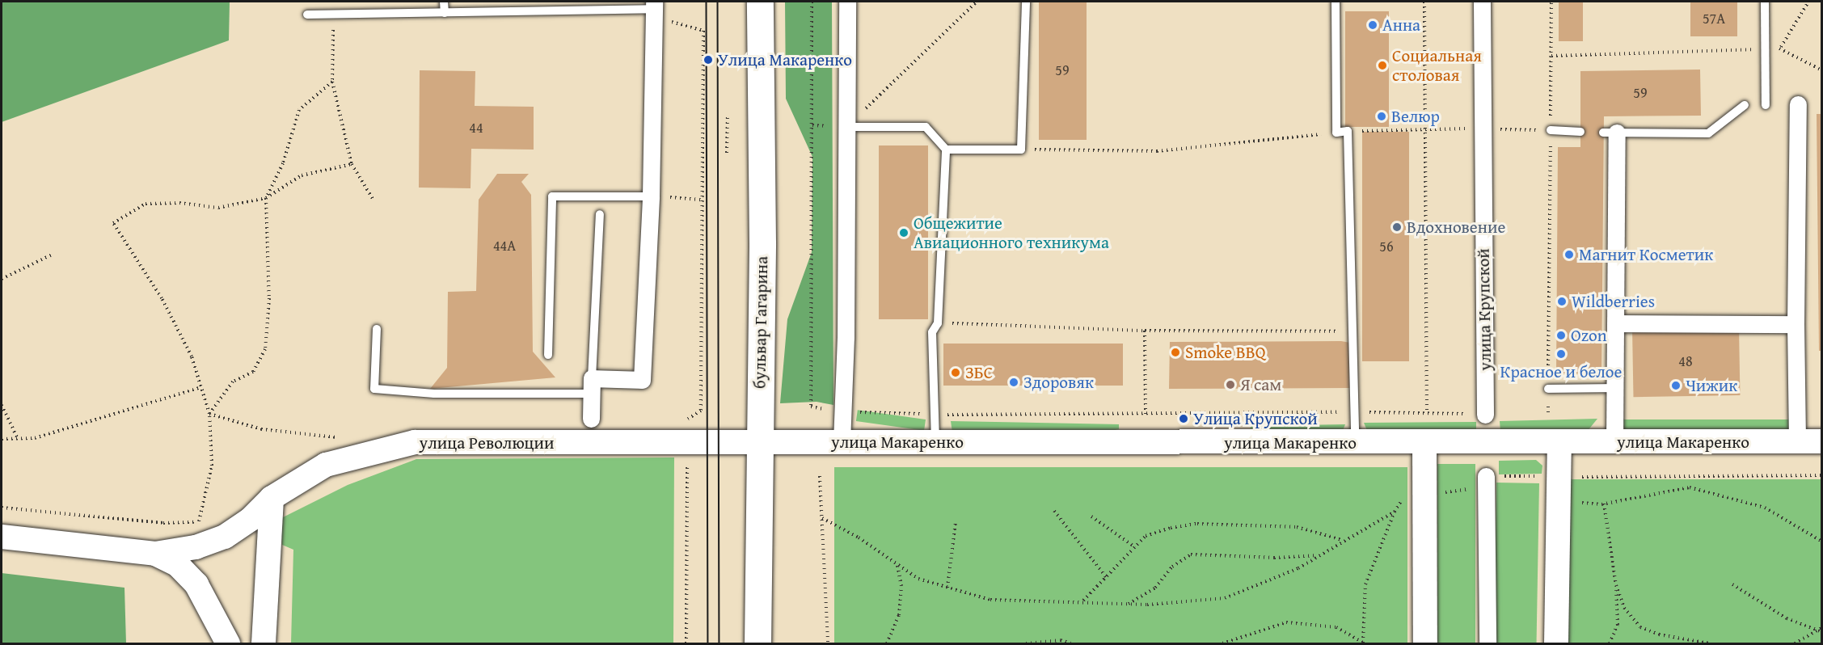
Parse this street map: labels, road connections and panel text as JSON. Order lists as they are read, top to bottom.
{
  "streets": {
    "main road": ["бульвар Гагарина", "улица Макаренко", "улица Революции"],
    "street": ["улица Крупской"]
  },
  "crossings": [
    ["бульвар Гагарина", "улица Макаренко"],
    ["бульвар Гагарина", "улица Революции"],
    ["улица Макаренко", "улица Революции"]
  ],
  "places": [
    "Анна",
    "Улица Макаренко",
    "Социальная столовая",
    "Велюр",
    "Вдохновение",
    "Общежитие Авиационного техникума",
    "Магнит Косметик",
    "Wildberries",
    "Ozon",
    "Smoke BBQ",
    "Красное и белое",
    "ЗБС",
    "Здоровяк",
    "Я сам",
    "Чижик",
    "Улица Крупской"
  ],
  "house_numbers": [
    "57А",
    "59",
    "59",
    "44",
    "44А",
    "56",
    "48"
  ]
}
